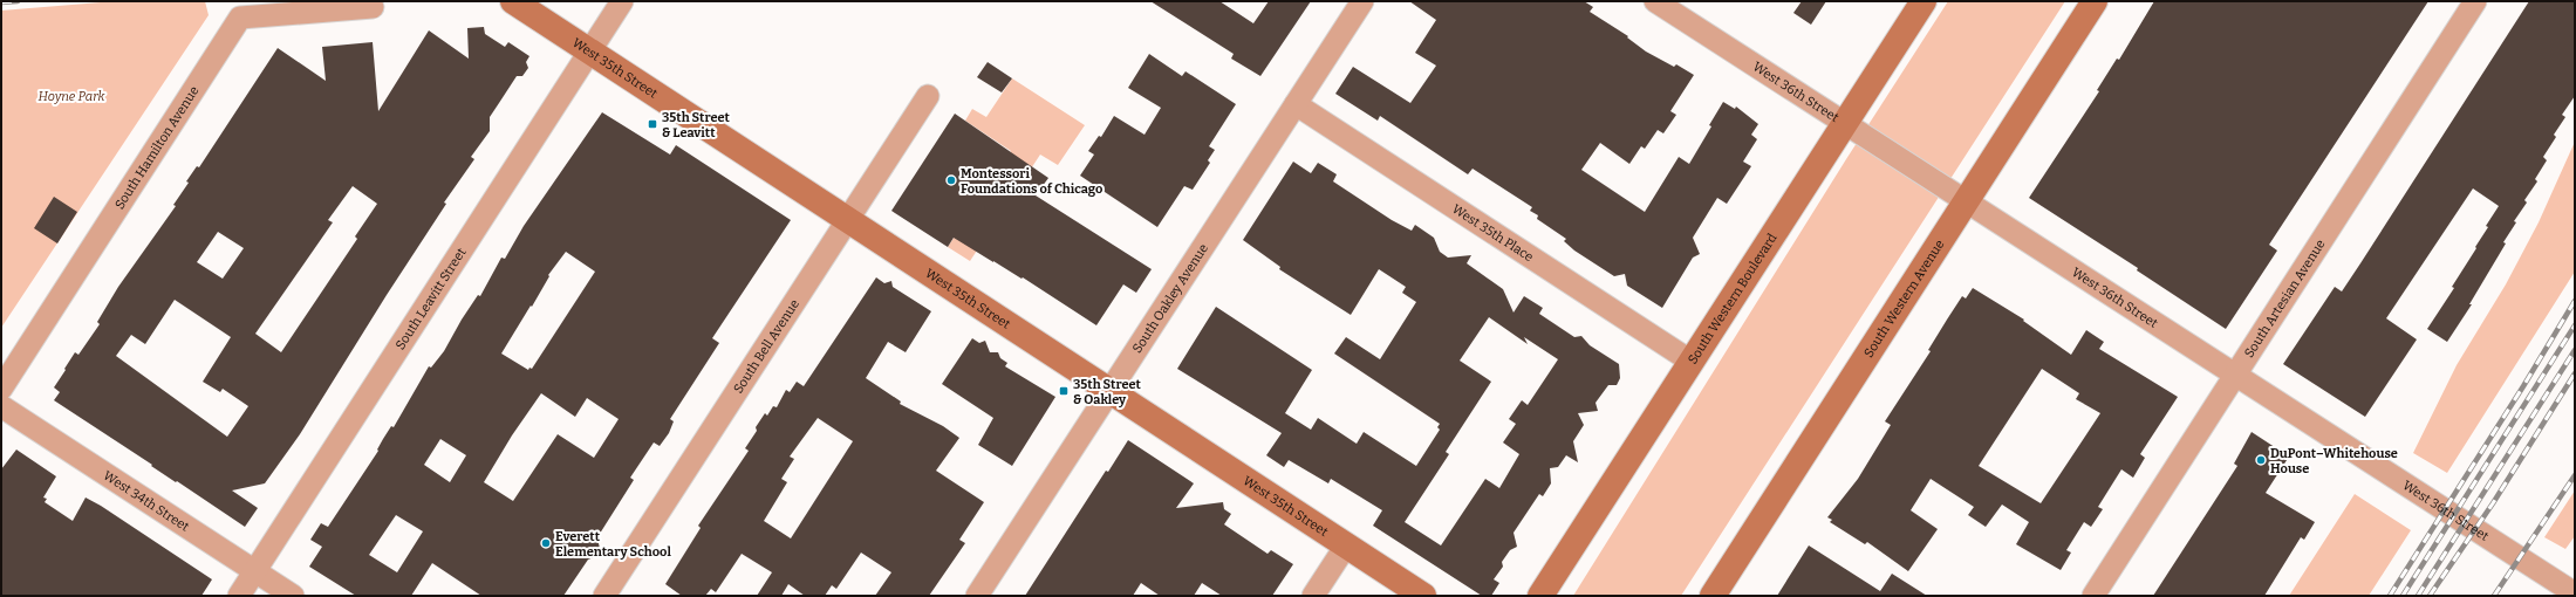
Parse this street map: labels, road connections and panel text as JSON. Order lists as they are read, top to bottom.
{
  "streets": {
    "main road": ["West 35th Street", "South Western Boulevard", "South Western Avenue"],
    "street": [
      "West 36th Street",
      "South Hamilton Avenue",
      "West 35th Place",
      "South Leavitt Street",
      "South Oakley Avenue",
      "South Artesian Avenue",
      "South Bell Avenue",
      "West 34th Street"
    ]
  },
  "crossings": [
    ["West 35th Street", "South Leavitt Street"],
    ["West 35th Street", "South Oakley Avenue"],
    ["West 35th Street", "South Bell Avenue"],
    ["West 36th Street", "South Western Boulevard"],
    ["West 36th Street", "South Western Avenue"],
    ["West 36th Street", "South Artesian Avenue"],
    ["West 35th Place", "South Oakley Avenue"],
    ["West 35th Place", "South Western Boulevard"],
    ["South Leavitt Street", "West 34th Street"]
  ],
  "parks": ["Hoyne Park"],
  "places": {
    "transit": ["35th Street & Leavitt", "35th Street & Oakley"],
    "other": ["Montessori Foundations of Chicago", "DuPont–Whitehouse House", "Everett Elementary School"]
  }
}
